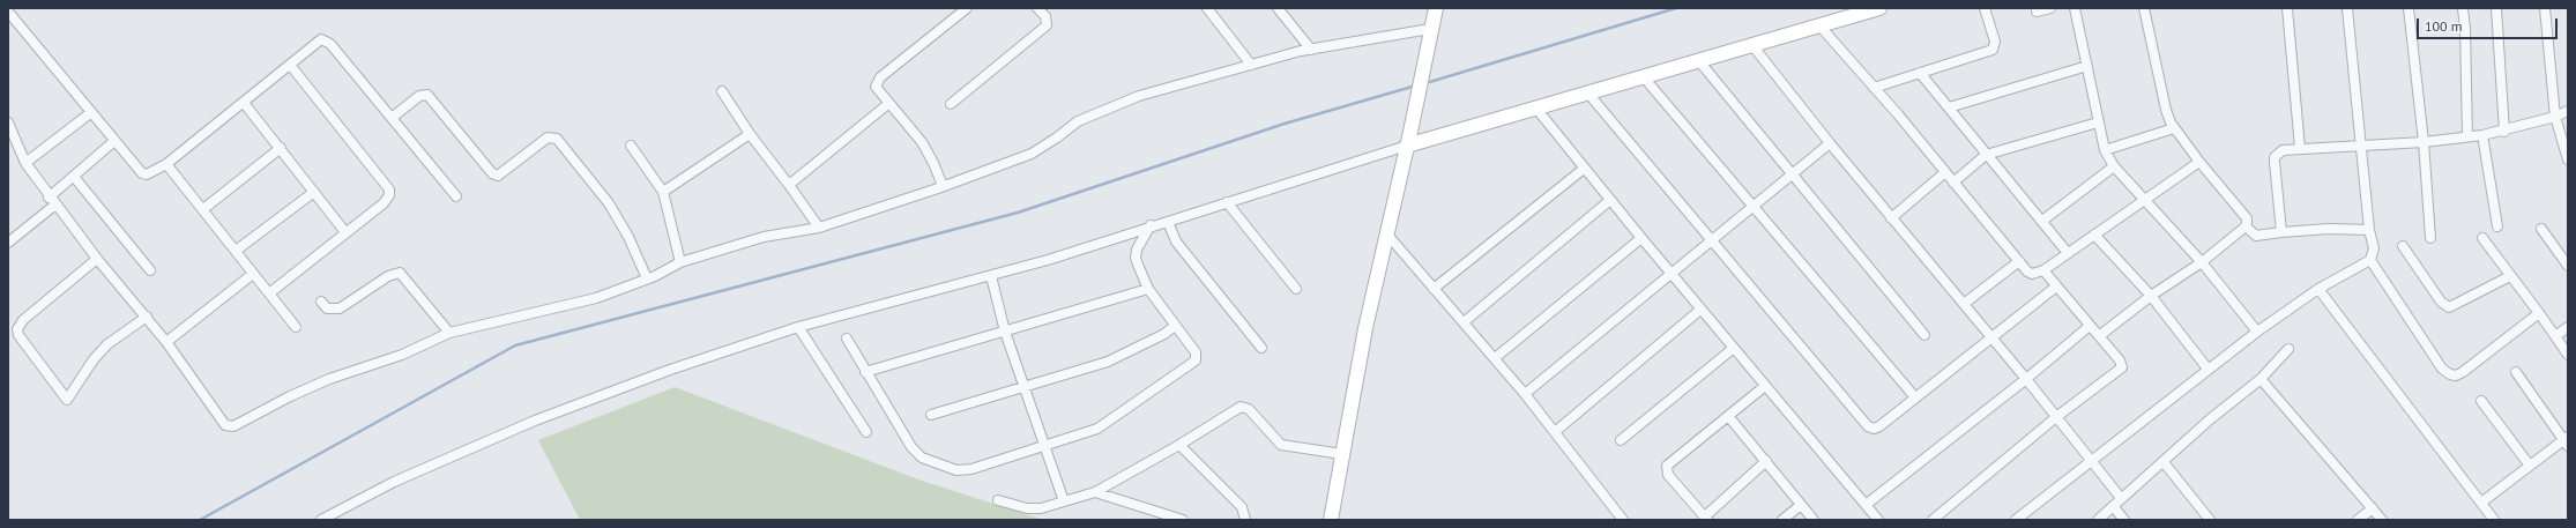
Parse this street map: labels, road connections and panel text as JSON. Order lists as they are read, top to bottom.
{
  "scale_bar": "100 m"
}
